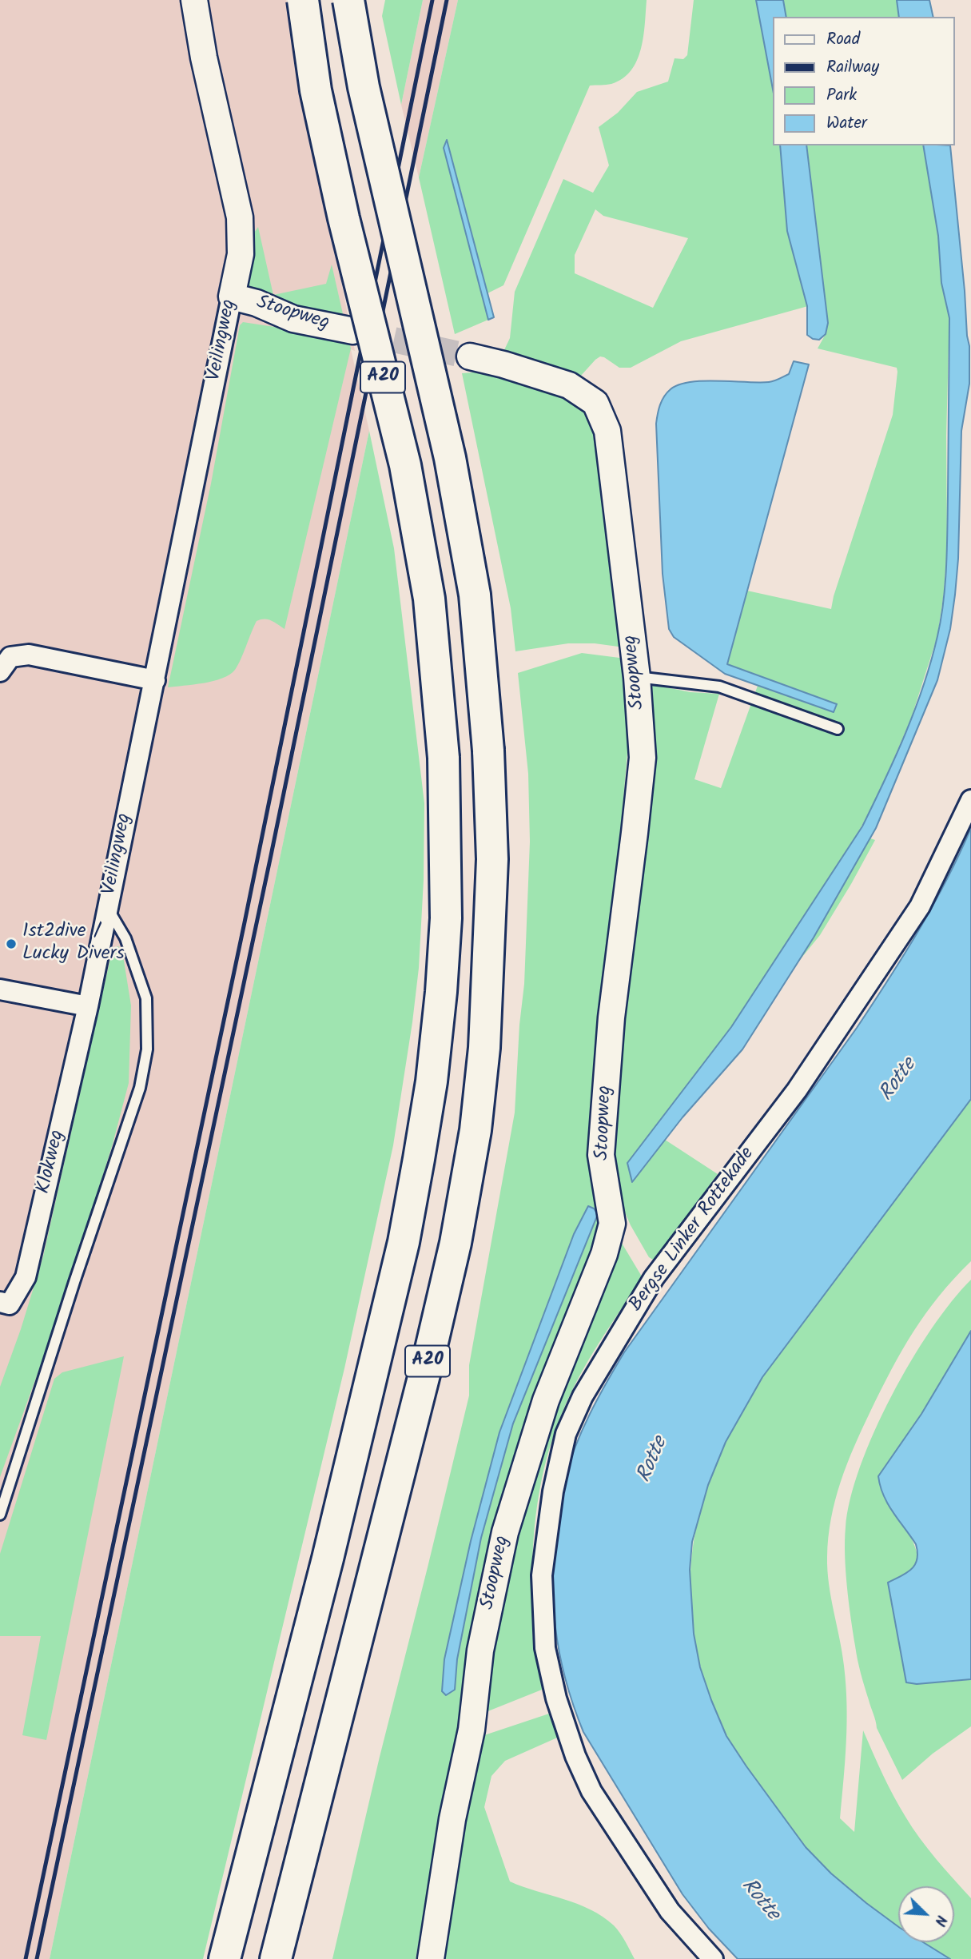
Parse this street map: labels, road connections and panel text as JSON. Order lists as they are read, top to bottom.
{
  "streets": {
    "highway": ["A20"],
    "street": [
      "Stoopweg",
      "Veilingweg",
      "Klokweg",
      "Bergse Linker Rottekade"
    ]
  },
  "crossings": [
    ["Stoopweg", "Veilingweg"],
    ["Veilingweg", "Klokweg"]
  ],
  "water": ["Rotte"],
  "places": ["1st2dive / Lucky Divers"],
  "legend": [
    "Road",
    "Railway",
    "Park",
    "Water"
  ],
  "north": "bottom right"
}
